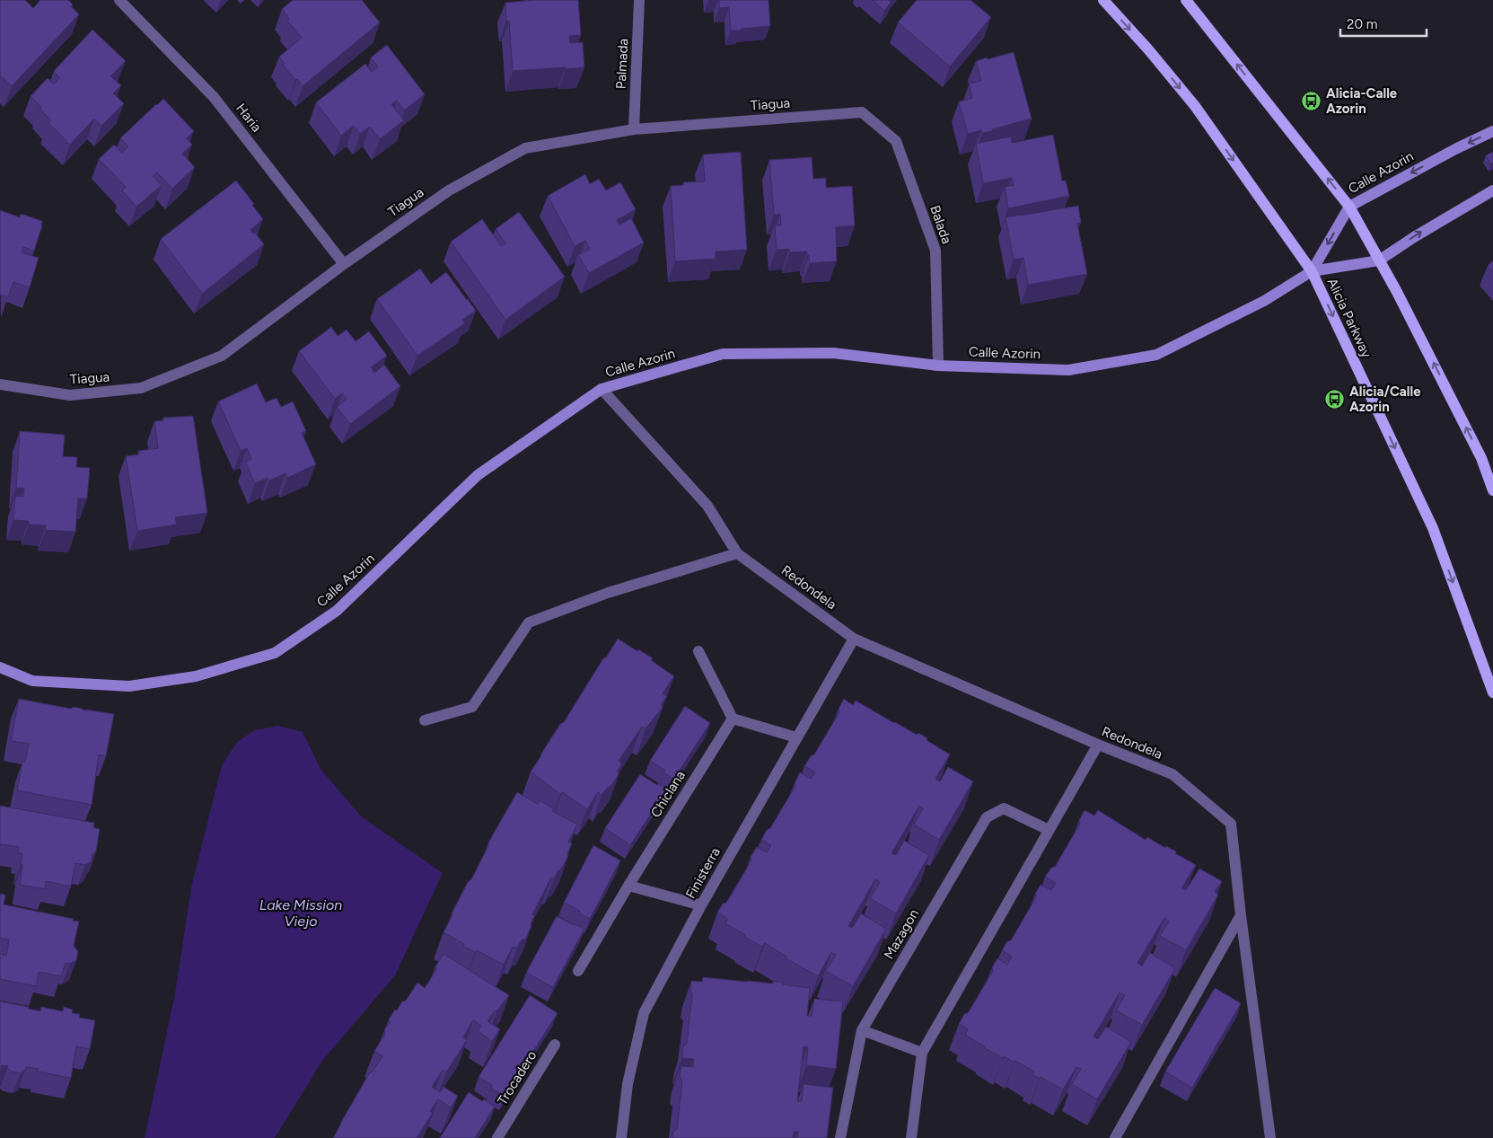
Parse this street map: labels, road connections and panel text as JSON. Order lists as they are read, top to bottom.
{
  "streets": {
    "main road": ["Alicia Parkway"],
    "street": [
      "Palmada",
      "Tiagua",
      "Haria",
      "Calle Azorin",
      "Balada",
      "Redondela",
      "Chiclana",
      "Finisterra",
      "Mazagon",
      "Trocadero"
    ]
  },
  "crossings": [
    ["Palmada", "Tiagua"],
    ["Tiagua", "Haria"],
    ["Tiagua", "Balada"],
    ["Calle Azorin", "Balada"],
    ["Calle Azorin", "Alicia Parkway"],
    ["Calle Azorin", "Redondela"],
    ["Redondela", "Finisterra"]
  ],
  "water": ["Lake Mission Viejo"],
  "places": {
    "bus stop": ["Alicia-Calle Azorin", "Alicia/Calle Azorin"]
  },
  "scale_bar": "20 m"
}
